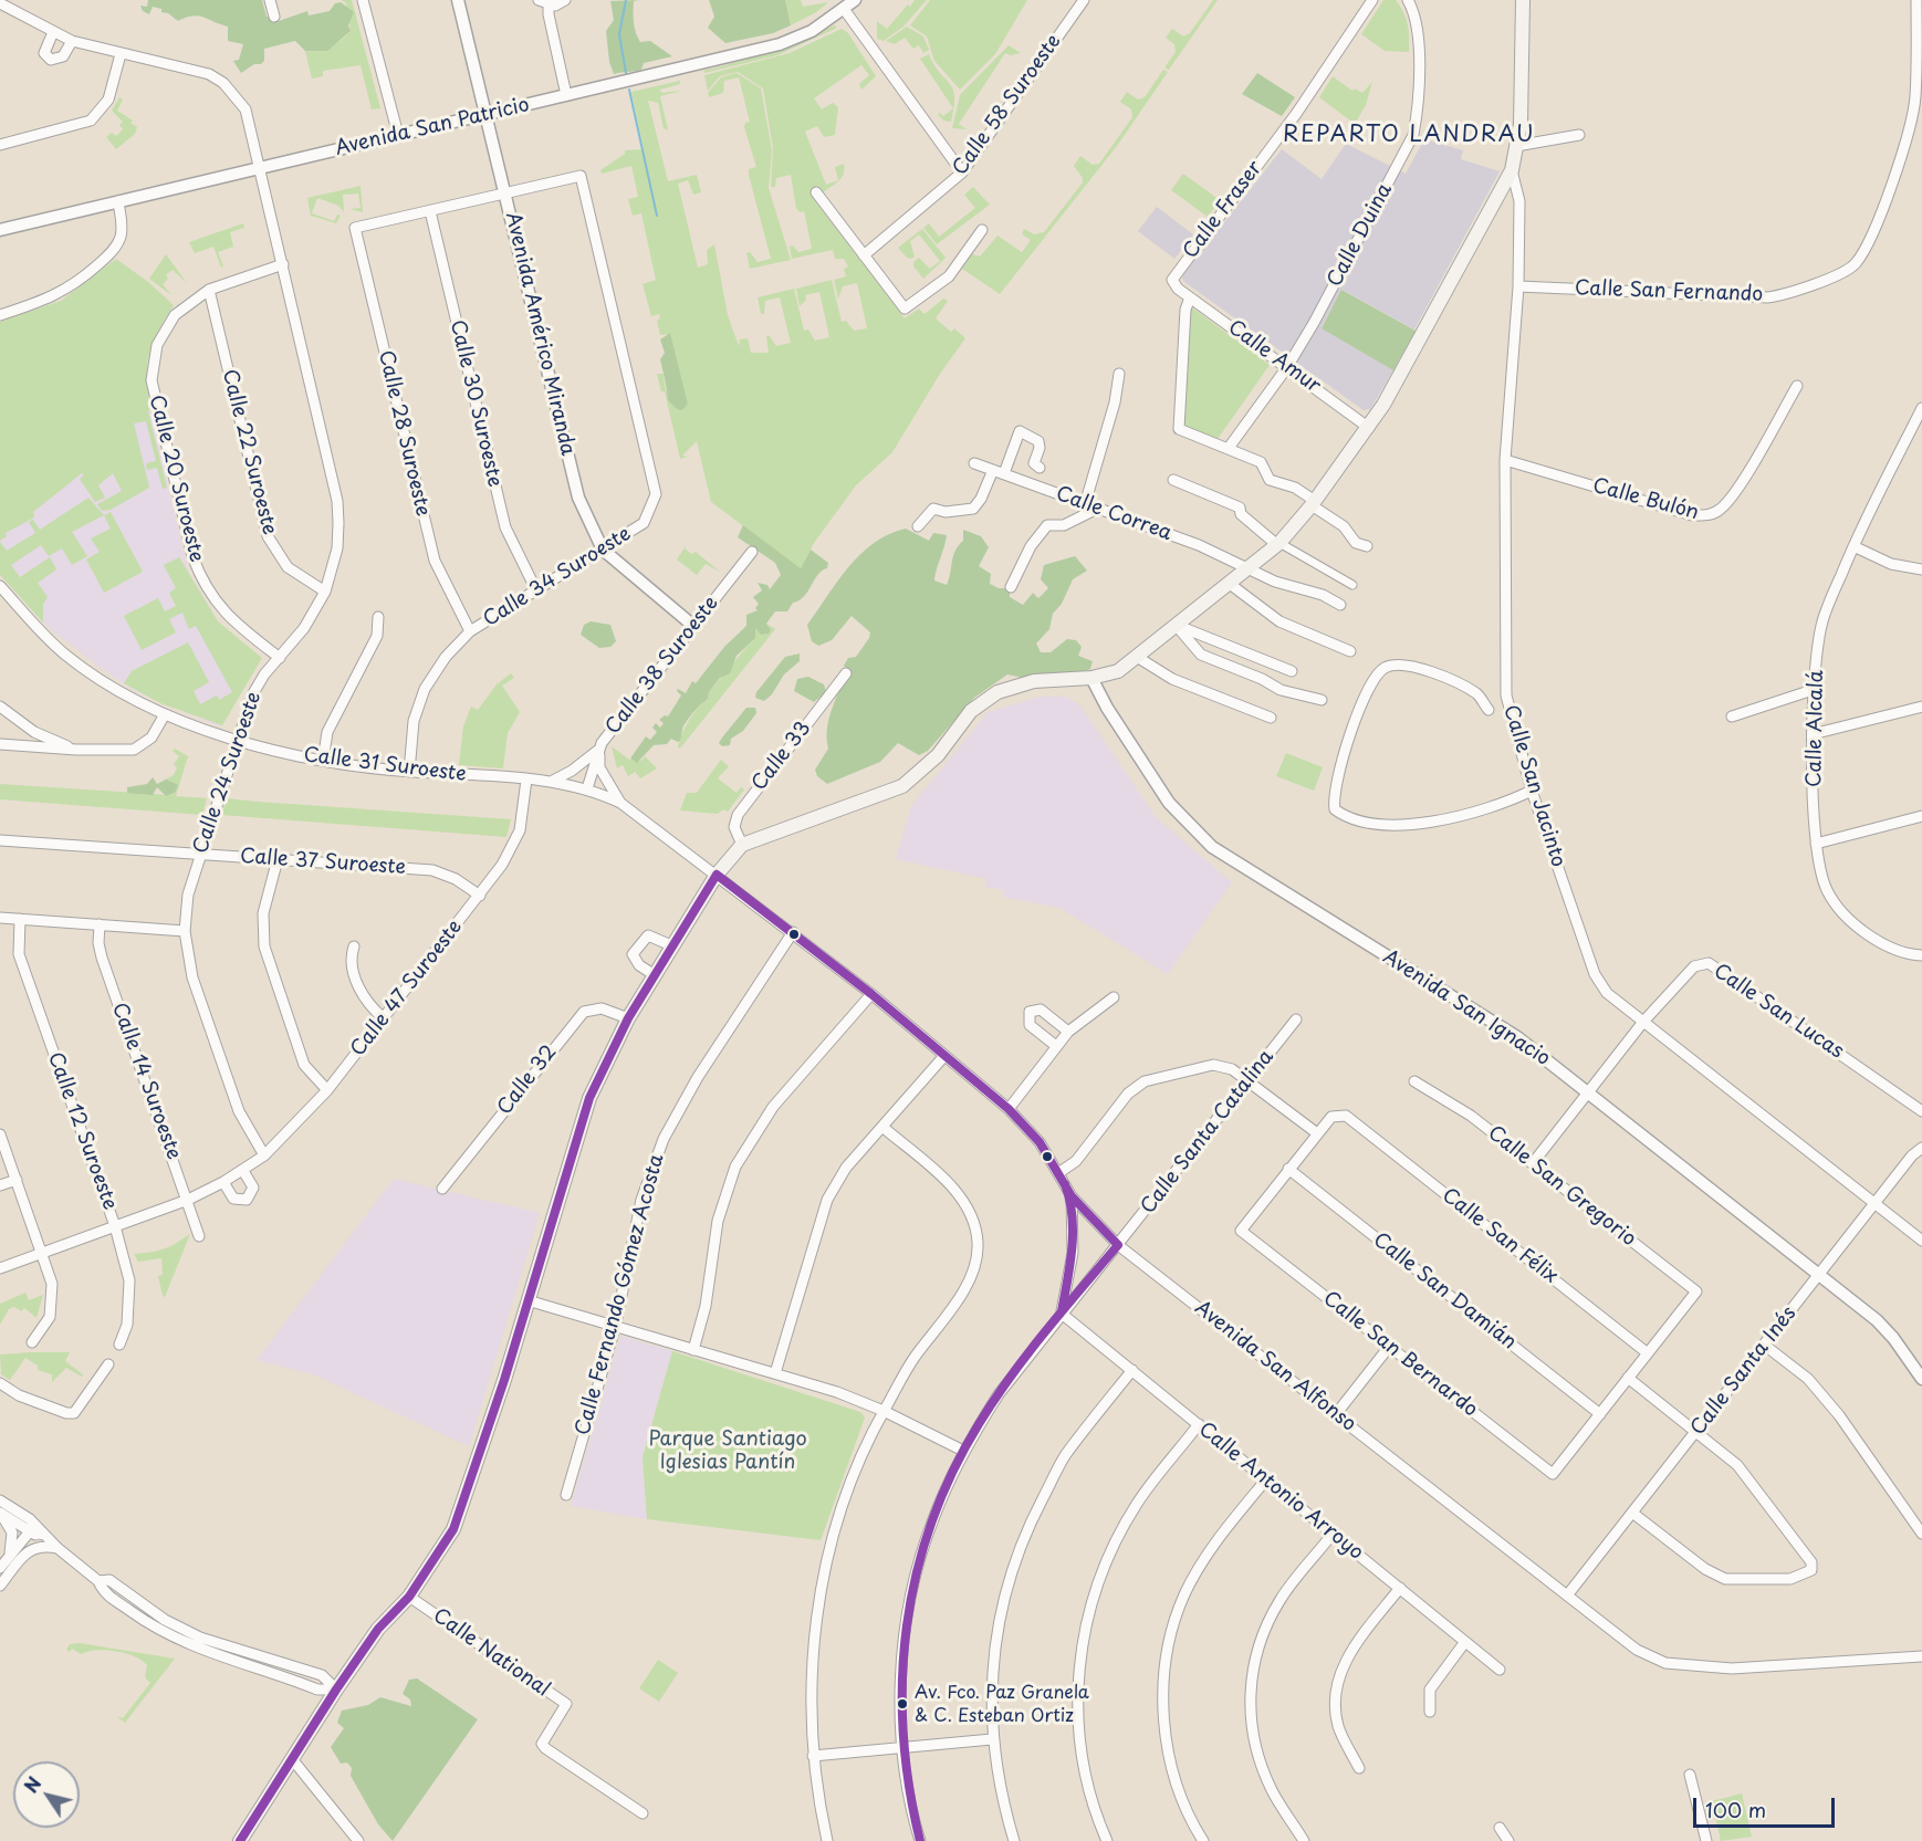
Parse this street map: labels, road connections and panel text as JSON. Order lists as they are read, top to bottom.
{
  "streets": {
    "street": [
      "Calle 58 Suroeste",
      "Avenida San Patricio",
      "Calle Fraser",
      "Calle Duina",
      "Calle San Fernando",
      "Avenida Américo Miranda",
      "Calle Amur",
      "Calle 30 Suroeste",
      "Calle 28 Suroeste",
      "Calle 22 Suroeste",
      "Calle 20 Suroeste",
      "Calle Bulón",
      "Calle Correa",
      "Calle 34 Suroeste",
      "Calle 38 Suroeste",
      "Calle Alcalá",
      "Calle 33",
      "Calle 31 Suroeste",
      "Calle 24 Suroeste",
      "Calle San Jacinto",
      "Calle 37 Suroeste",
      "Calle 47 Suroeste",
      "Avenida San Ignacio",
      "Calle San Lucas",
      "Calle 32",
      "Calle 14 Suroeste",
      "Calle 12 Suroeste",
      "Calle Santa Catalina",
      "Calle San Gregorio",
      "Calle San Félix",
      "Calle San Damián",
      "Calle Fernando Gómez Acosta",
      "Calle San Bernardo",
      "Avenida San Alfonso",
      "Calle Santa Inés",
      "Calle Antonio Arroyo",
      "Calle National"
    ]
  },
  "crossings": [
    ["Avenida San Patricio", "Avenida Américo Miranda"],
    ["Avenida San Patricio", "Calle 24 Suroeste"],
    ["Calle Fraser", "Calle Amur"],
    ["Calle Duina", "Calle Amur"],
    ["Calle San Fernando", "Calle San Jacinto"],
    ["Avenida Américo Miranda", "Calle 34 Suroeste"],
    ["Avenida Américo Miranda", "Calle 38 Suroeste"],
    ["Calle 30 Suroeste", "Calle 28 Suroeste"],
    ["Calle 30 Suroeste", "Calle 34 Suroeste"],
    ["Calle 28 Suroeste", "Calle 34 Suroeste"],
    ["Calle 22 Suroeste", "Calle 20 Suroeste"],
    ["Calle 22 Suroeste", "Calle 24 Suroeste"],
    ["Calle 20 Suroeste", "Calle 24 Suroeste"],
    ["Calle Bulón", "Calle San Jacinto"],
    ["Calle 34 Suroeste", "Calle 31 Suroeste"],
    ["Calle 38 Suroeste", "Calle 31 Suroeste"],
    ["Calle 31 Suroeste", "Calle 24 Suroeste"],
    ["Calle 31 Suroeste", "Calle 47 Suroeste"],
    ["Calle 31 Suroeste", "Avenida San Alfonso"],
    ["Calle 24 Suroeste", "Calle 37 Suroeste"],
    ["Calle 24 Suroeste", "Calle 47 Suroeste"],
    ["Calle San Jacinto", "Calle San Lucas"],
    ["Calle San Jacinto", "Calle Santa Inés"],
    ["Calle 37 Suroeste", "Calle 47 Suroeste"],
    ["Calle 47 Suroeste", "Calle 14 Suroeste"],
    ["Calle 47 Suroeste", "Calle 12 Suroeste"],
    ["Avenida San Ignacio", "Calle San Lucas"],
    ["Avenida San Ignacio", "Calle Santa Inés"],
    ["Calle San Lucas", "Calle San Gregorio"],
    ["Calle Santa Catalina", "Avenida San Alfonso"],
    ["Calle Santa Catalina", "Calle Antonio Arroyo"],
    ["Calle San Gregorio", "Calle San Félix"],
    ["Calle San Damián", "Calle San Bernardo"],
    ["Calle Fernando Gómez Acosta", "Avenida San Alfonso"],
    ["Avenida San Alfonso", "Calle Santa Inés"]
  ],
  "districts": ["REPARTO LANDRAU"],
  "parks": ["Parque Santiago Iglesias Pantín"],
  "places": ["Av. Fco. Paz Granela & C. Esteban Ortiz"],
  "scale_bar": "100 m",
  "north": "top left"
}
